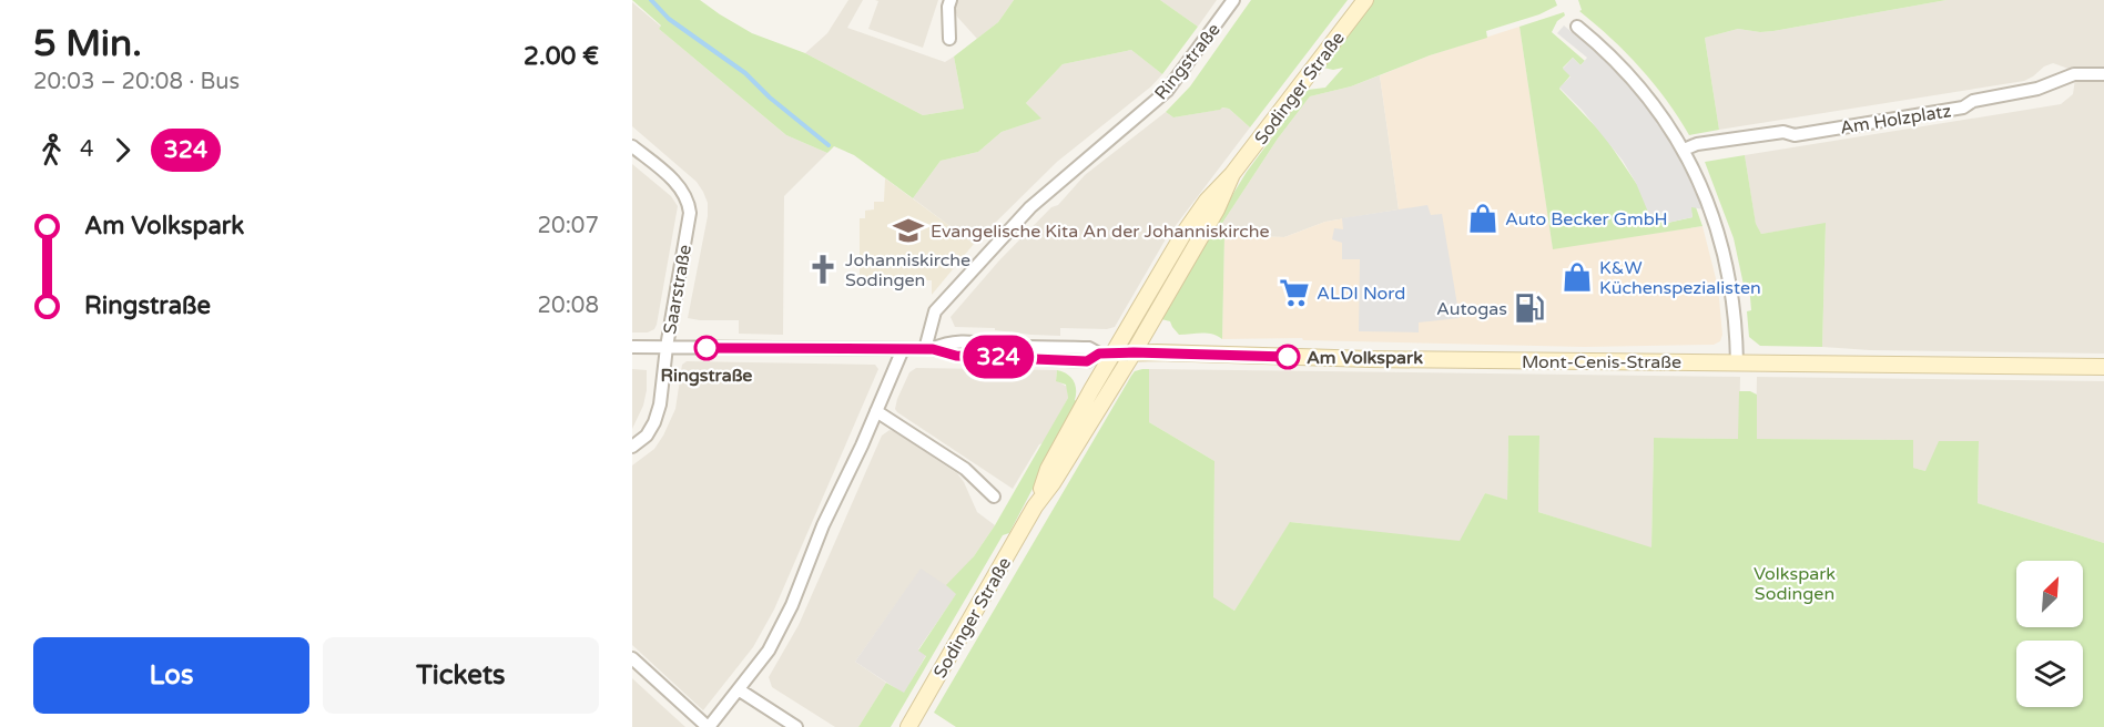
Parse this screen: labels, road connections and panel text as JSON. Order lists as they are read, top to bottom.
{
  "streets": {
    "main road": ["Sodinger Straße", "Mont-Cenis-Straße"],
    "street": ["Ringstraße", "Am Holzplatz", "Saarstraße"]
  },
  "crossings": [
    ["Ringstraße", "Mont-Cenis-Straße"],
    ["Sodinger Straße", "Mont-Cenis-Straße"],
    ["Saarstraße", "Mont-Cenis-Straße"]
  ],
  "parks": ["Volkspark Sodingen"],
  "places": {
    "shop": ["Auto Becker GmbH", "K&W Küchenspezialisten"],
    "school or university": ["Evangelische Kita An der Johanniskirche"],
    "church": ["Johanniskirche Sodingen"],
    "supermarket": ["ALDI Nord"],
    "fuel station": ["Autogas"],
    "other": ["Ringstraße", "Am Volkspark"]
  },
  "lines": ["bus line 324"],
  "north": "top right",
  "page": {
    "heading": ["5 Min.", "20:03 – 20:08 · Bus", "2.00 €"],
    "on_map": "324",
    "legs": ["4", "324"],
    "list": [
      {
        "name": "Am Volkspark",
        "value": "20:07"
      },
      {
        "name": "Ringstraße",
        "value": "20:08"
      }
    ],
    "buttons": ["Los", "Tickets"]
  }
}
